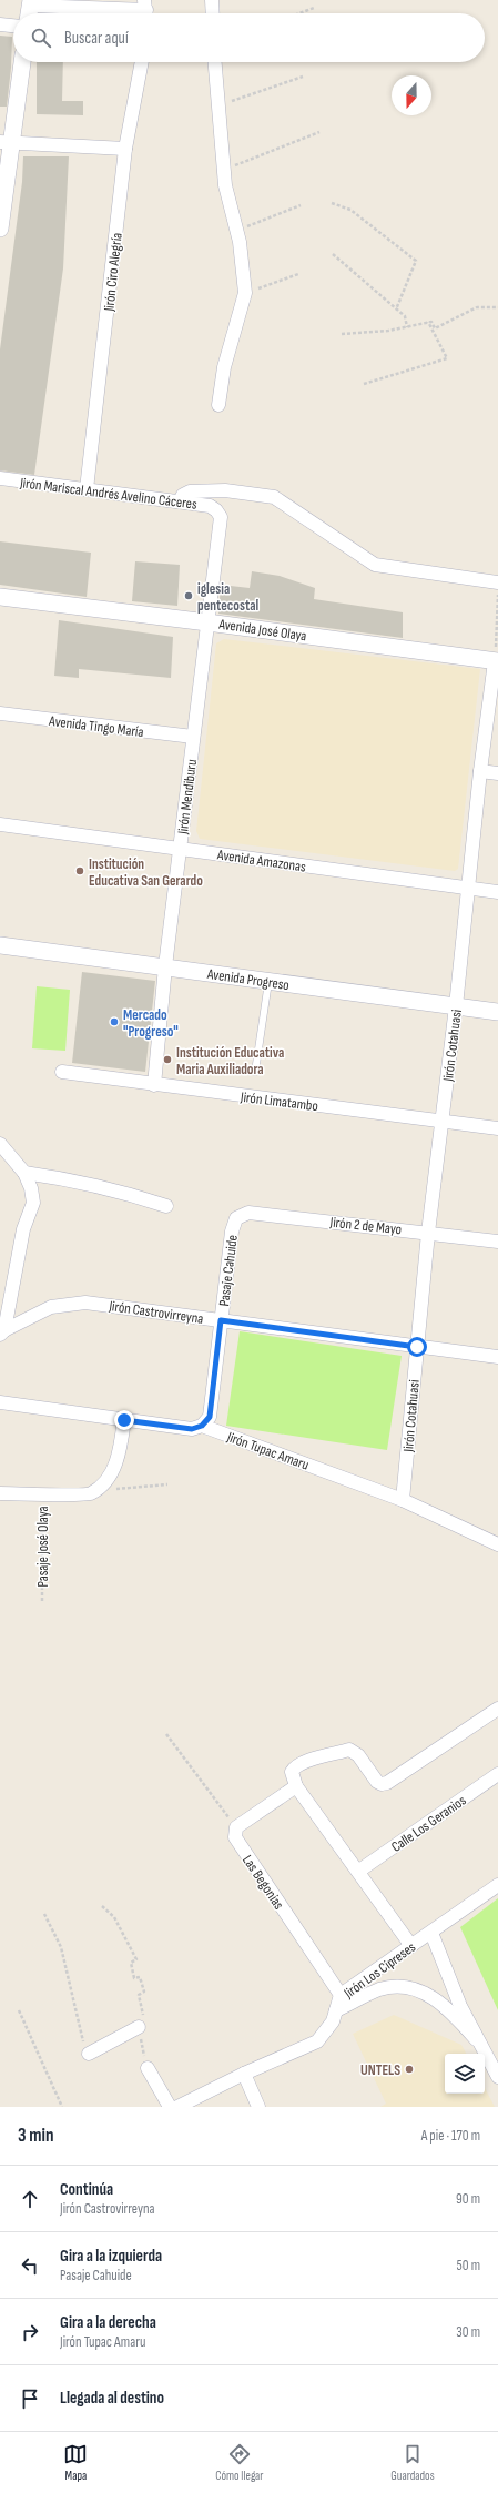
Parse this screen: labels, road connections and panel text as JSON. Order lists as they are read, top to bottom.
{
  "streets": {
    "street": [
      "Jirón Ciro Alegría",
      "Jirón Mariscal Andrés Avelino Cáceres",
      "Avenida José Olaya",
      "Avenida Tingo María",
      "Jirón Mendiburu",
      "Avenida Amazonas",
      "Avenida Progreso",
      "Jirón Cotahuasi",
      "Jirón Limatambo",
      "Jirón 2 de Mayo",
      "Pasaje Cahuide",
      "Jirón Castrovirreyna",
      "Jirón Tupac Amaru",
      "Calle Los Geranios",
      "Las Begonias",
      "Jirón Los Cipreses"
    ],
    "path": ["Pasaje José Olaya"]
  },
  "crossings": [
    ["Jirón Ciro Alegría", "Jirón Mariscal Andrés Avelino Cáceres"],
    ["Jirón Mariscal Andrés Avelino Cáceres", "Jirón Mendiburu"],
    ["Avenida José Olaya", "Jirón Mendiburu"],
    ["Avenida José Olaya", "Jirón Cotahuasi"],
    ["Avenida Tingo María", "Jirón Mendiburu"],
    ["Jirón Mendiburu", "Avenida Amazonas"],
    ["Jirón Mendiburu", "Avenida Progreso"],
    ["Jirón Mendiburu", "Jirón Limatambo"],
    ["Avenida Amazonas", "Jirón Cotahuasi"],
    ["Avenida Progreso", "Jirón Cotahuasi"],
    ["Jirón Cotahuasi", "Jirón Limatambo"],
    ["Jirón Cotahuasi", "Jirón 2 de Mayo"],
    ["Jirón Cotahuasi", "Jirón Castrovirreyna"],
    ["Jirón Cotahuasi", "Jirón Tupac Amaru"],
    ["Jirón 2 de Mayo", "Pasaje Cahuide"],
    ["Pasaje Cahuide", "Jirón Castrovirreyna"],
    ["Pasaje Cahuide", "Jirón Tupac Amaru"],
    ["Las Begonias", "Jirón Los Cipreses"]
  ],
  "places": [
    "iglesia pentecostal",
    "Institución Educativa San Gerardo",
    "Mercado \"Progreso\"",
    "Institución Educativa Maria Auxiliadora",
    "UNTELS"
  ],
  "north": "bottom",
  "page": {
    "search": "Buscar aquí",
    "heading": ["3 min", "A pie · 170 m"],
    "list": [
      ["Continúa", "Jirón Castrovirreyna", "90 m"],
      ["Gira a la izquierda", "Pasaje Cahuide", "50 m"],
      ["Gira a la derecha", "Jirón Tupac Amaru", "30 m"],
      "Llegada al destino"
    ],
    "nav": ["Mapa", "Cómo llegar", "Guardados"]
  }
}
